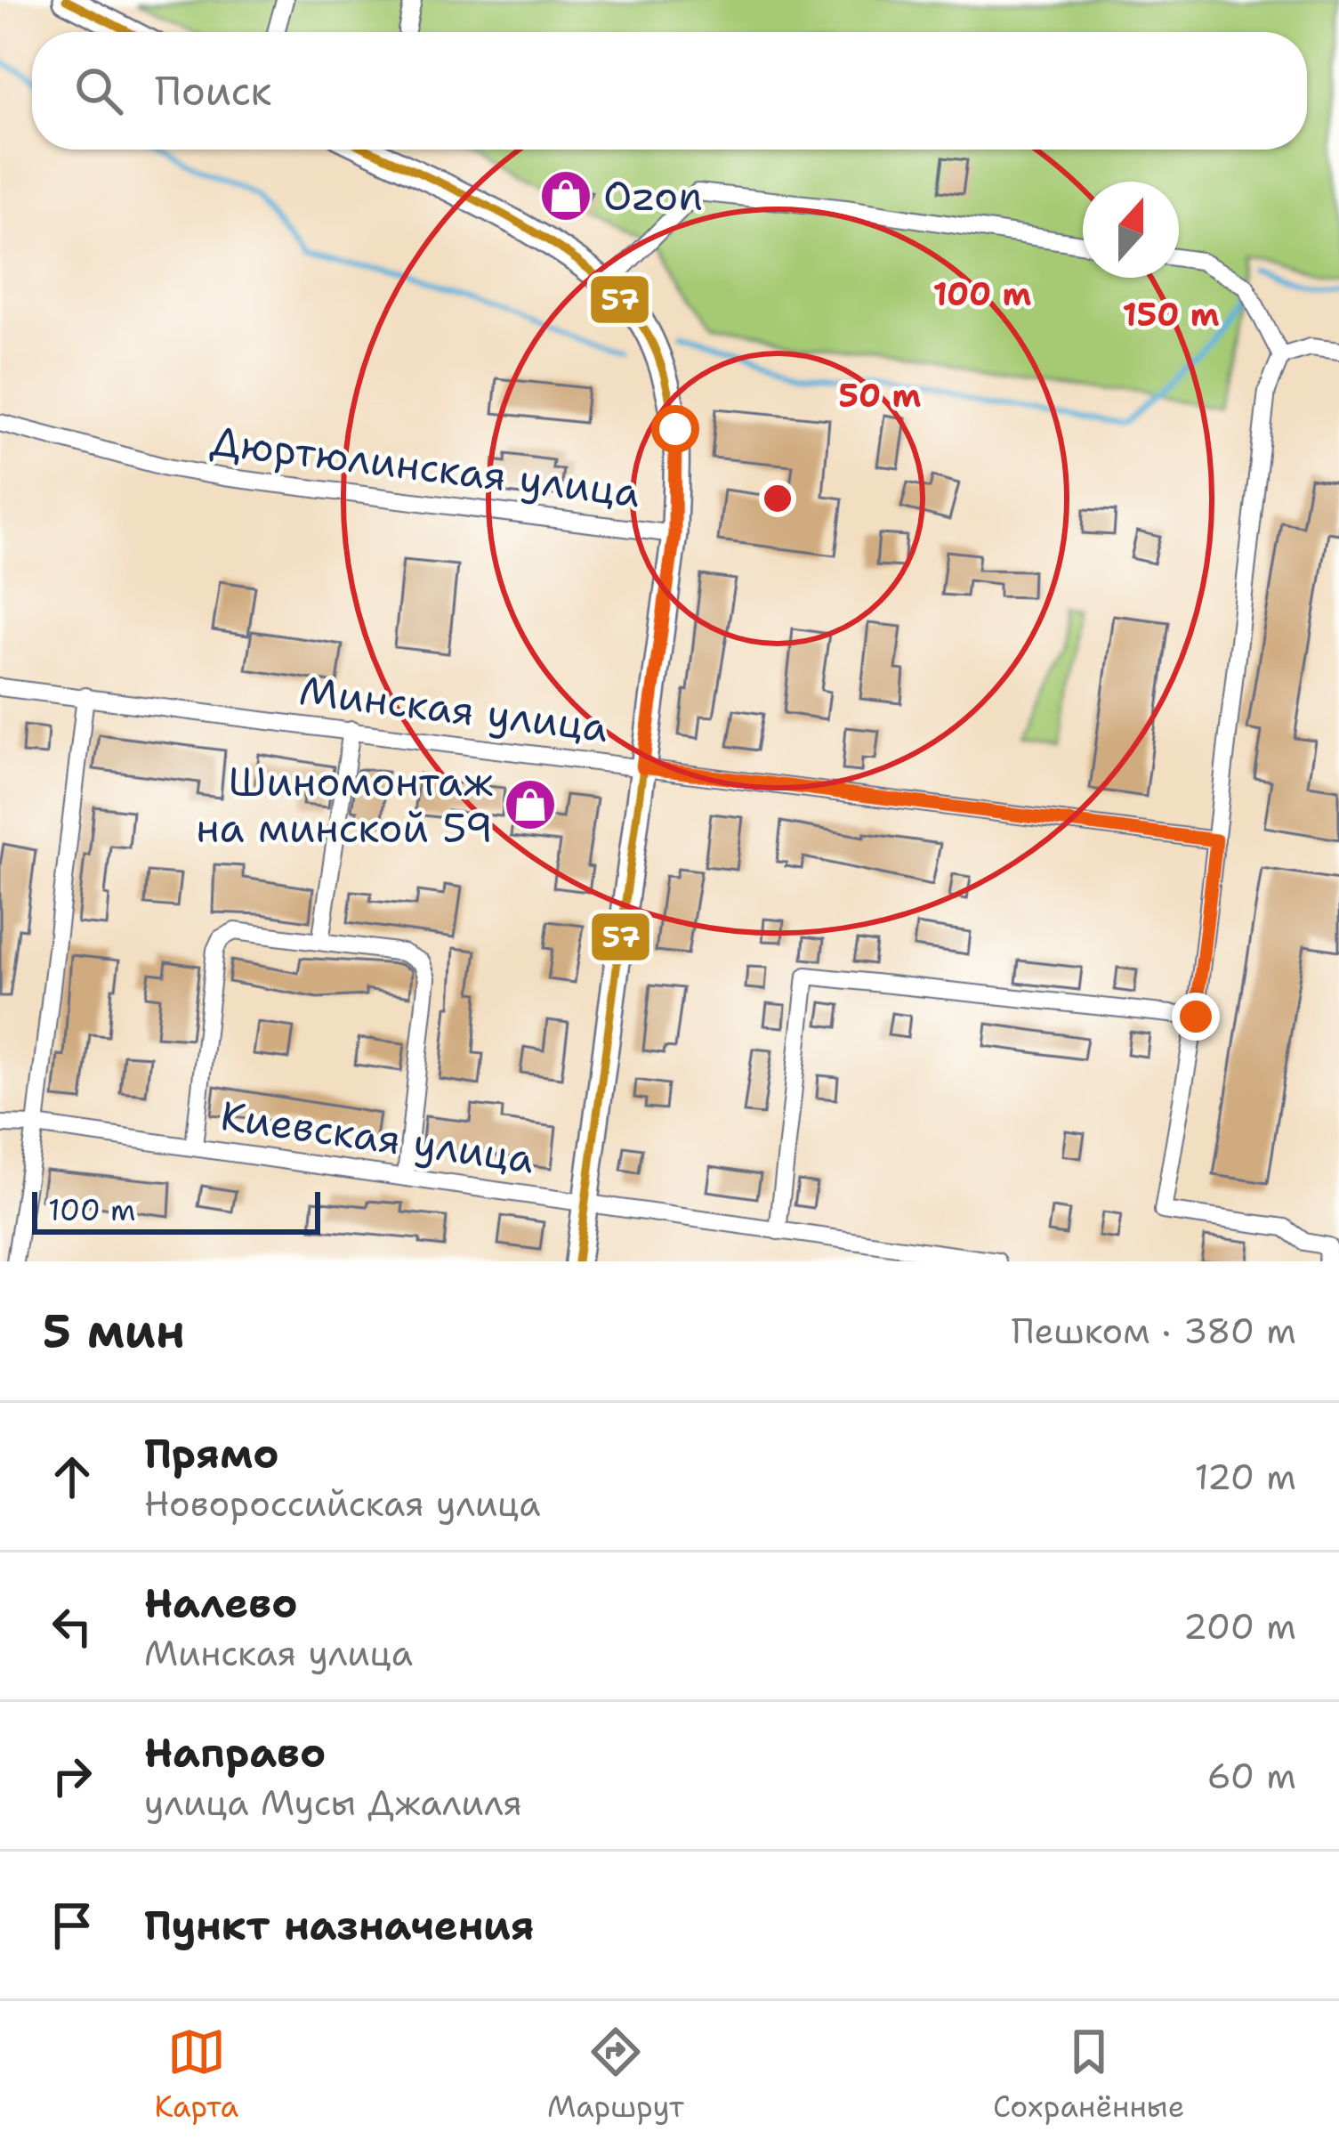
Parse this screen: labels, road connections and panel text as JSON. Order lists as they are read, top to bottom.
{
  "streets": {
    "street": ["Дюртюлинская улица", "Минская улица", "Киевская улица"]
  },
  "places": {
    "shop": ["Ozon", "Шиномонтаж на минской 59"]
  },
  "lines": ["transit line 57"],
  "scale_bar": "100 m",
  "north": "top",
  "page": {
    "search": "Поиск",
    "scale": "100 m",
    "heading": ["5 мин", "Пешком · 380 m"],
    "list": [
      ["Прямо", "Новороссийская улица", "120 m"],
      ["Налево", "Минская улица", "200 m"],
      ["Направо", "улица Мусы Джалиля", "60 m"],
      "Пункт назначения"
    ],
    "nav": ["Карта", "Маршрут", "Сохранённые"]
  },
  "rings": ["100 m", "150 m", "50 m"]
}
